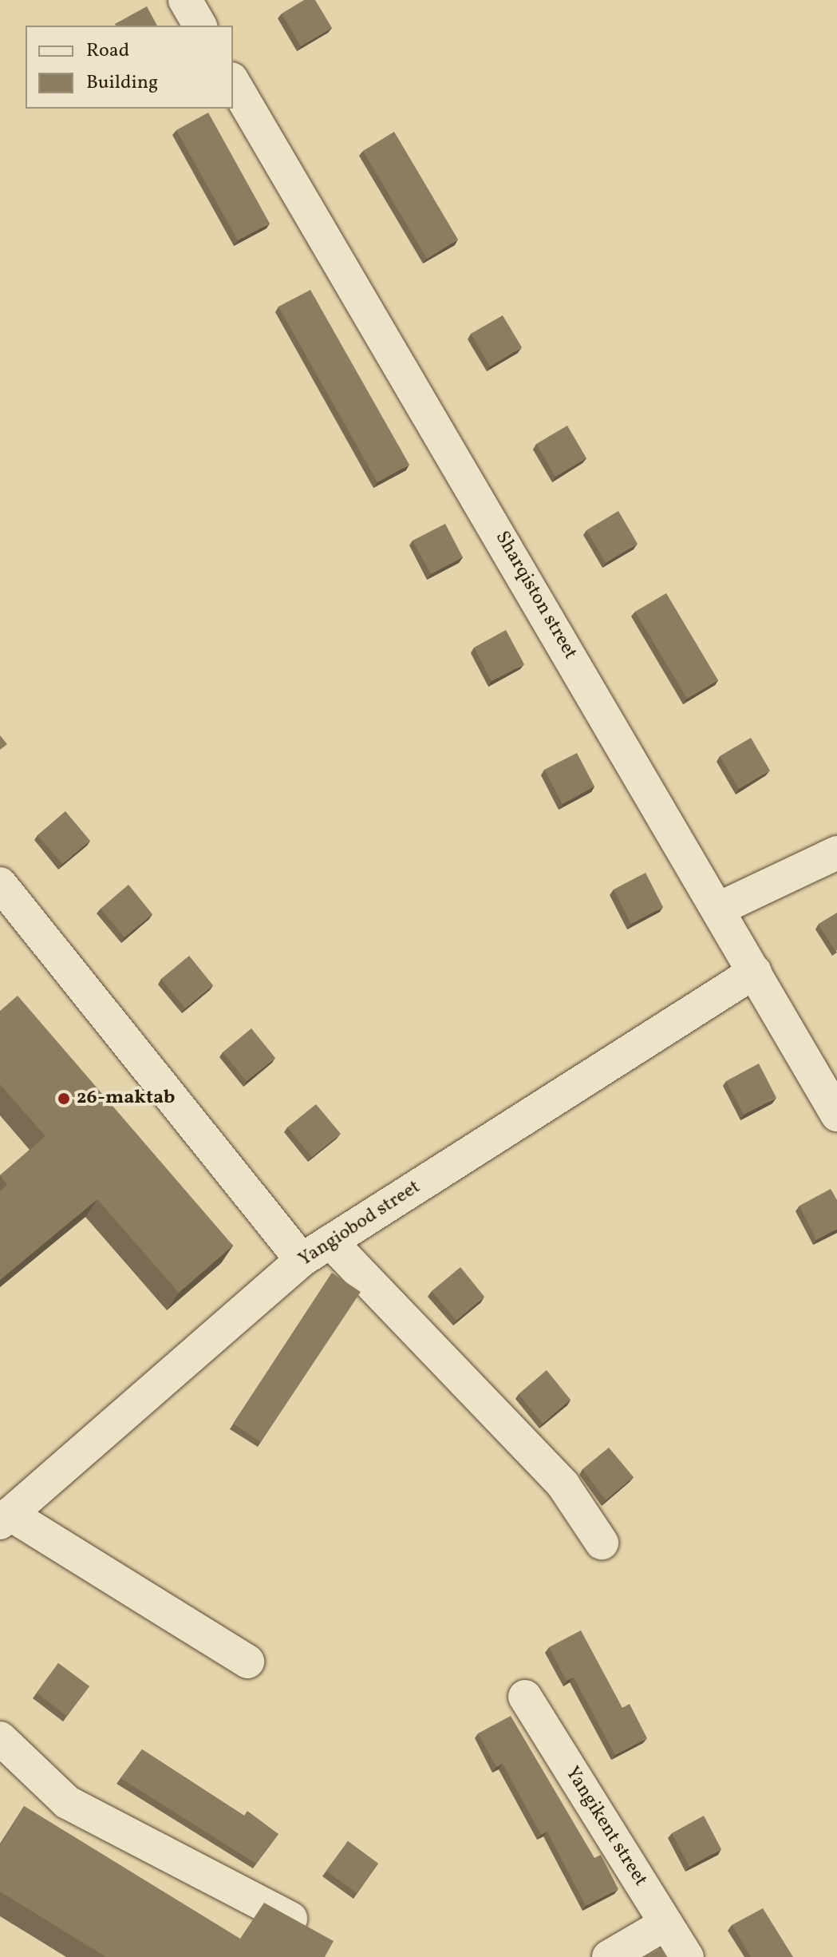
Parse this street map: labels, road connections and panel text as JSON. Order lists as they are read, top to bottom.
{
  "streets": {
    "street": ["Sharqiston street", "Yangiobod street", "Yangikent street"]
  },
  "crossings": [
    ["Sharqiston street", "Yangiobod street"]
  ],
  "places": ["26-maktab"],
  "legend": ["Road", "Building"]
}
